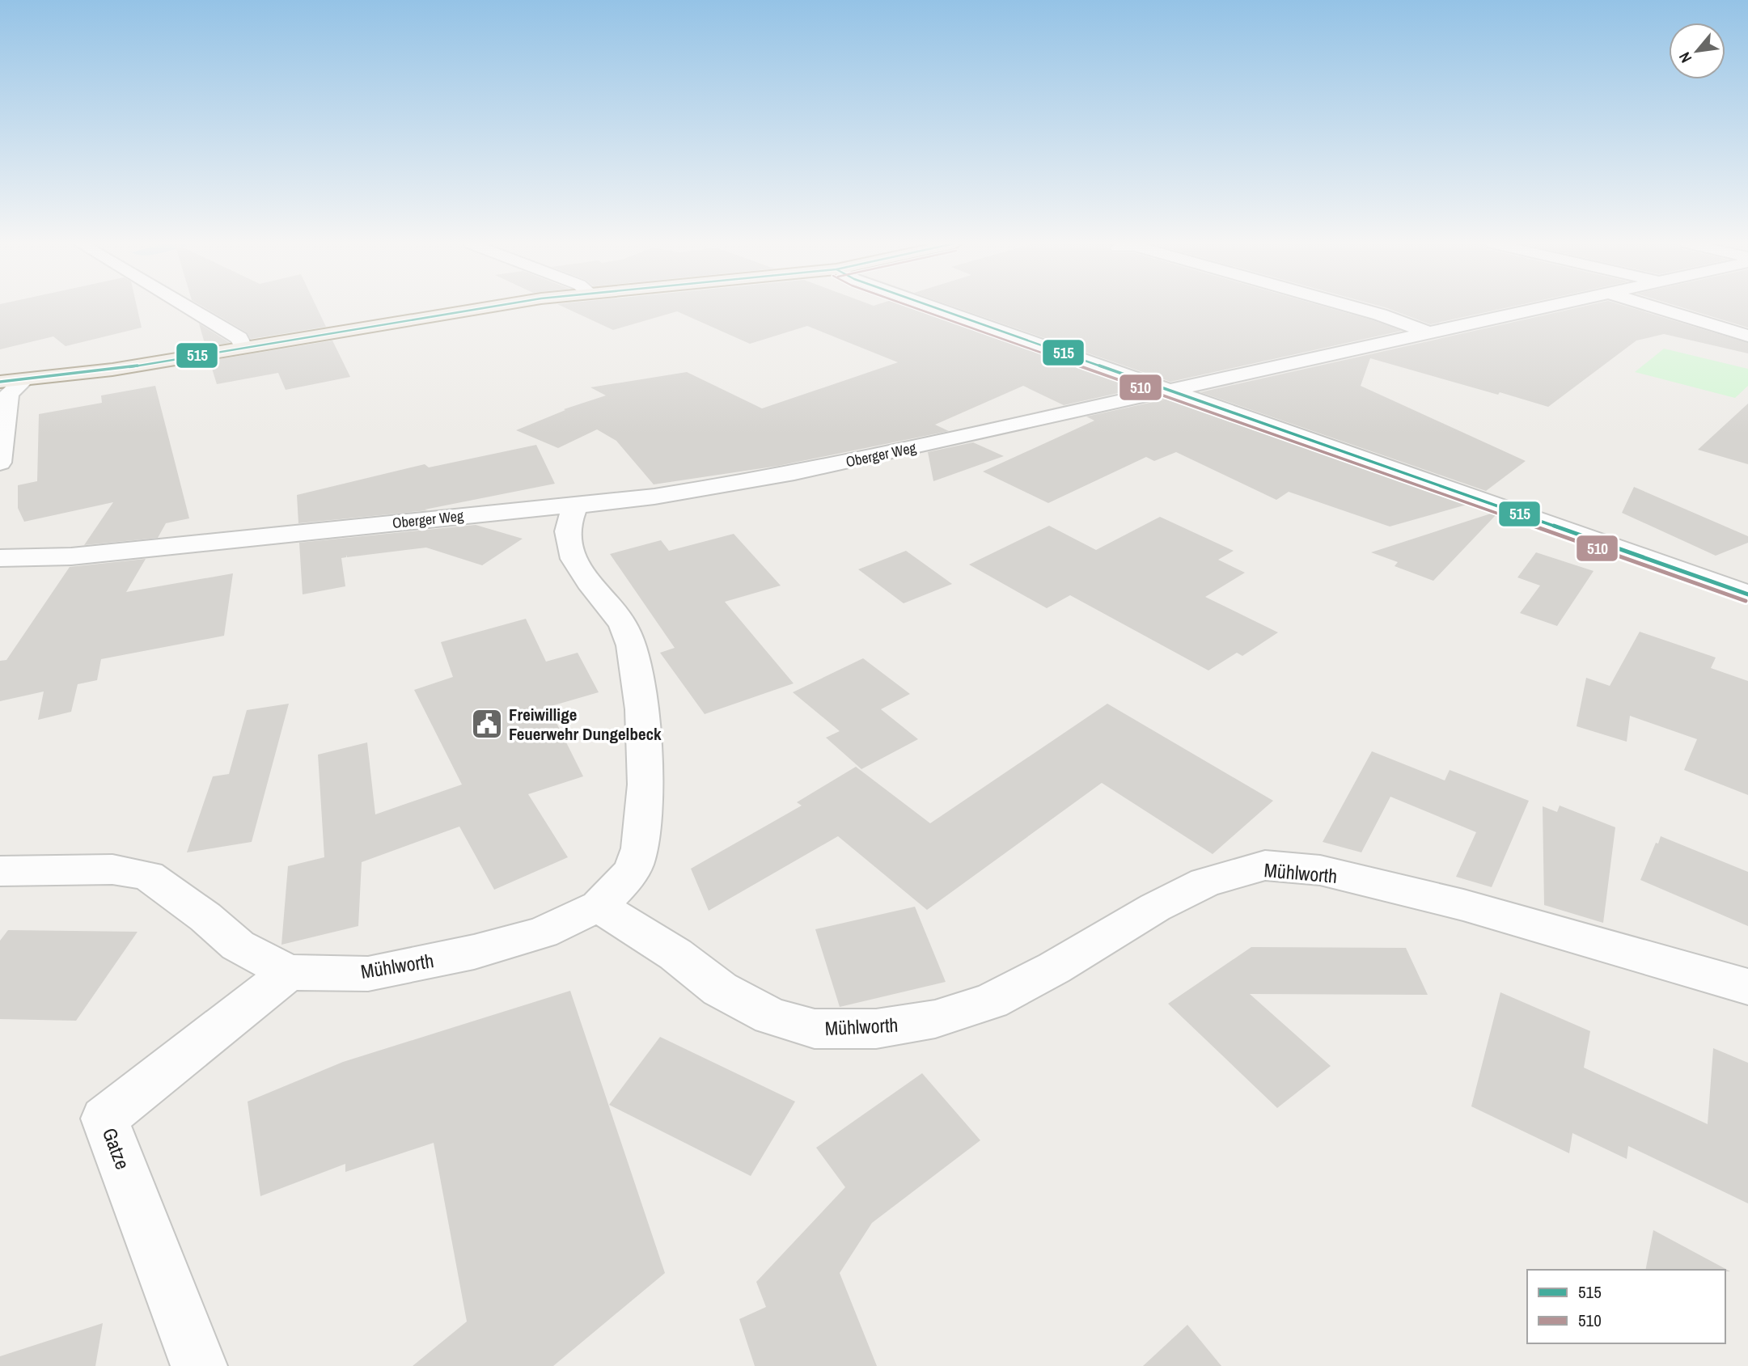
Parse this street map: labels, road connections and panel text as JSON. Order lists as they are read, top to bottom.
{
  "streets": {
    "street": ["Oberger Weg", "Mühlworth", "Gatze"]
  },
  "crossings": [
    ["Mühlworth", "Gatze"]
  ],
  "places": {
    "public building": ["Freiwillige Feuerwehr Dungelbeck"]
  },
  "lines": ["transit line 515", "transit line 510"],
  "legend": ["515", "510"],
  "north": "bottom left"
}
